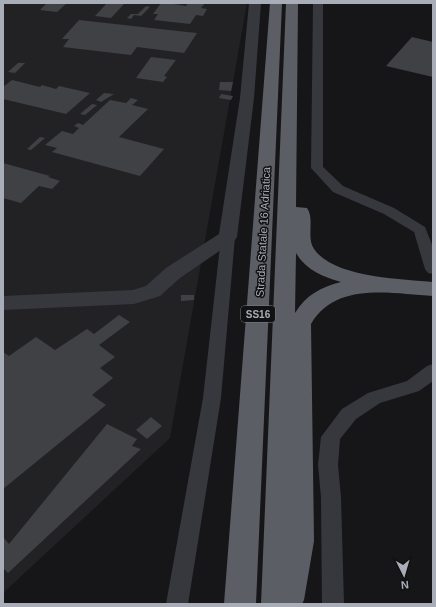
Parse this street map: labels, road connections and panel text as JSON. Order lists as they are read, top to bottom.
{
  "streets": {
    "highway": ["Strada Statale 16 Adriatica", "SS16"]
  },
  "north": "bottom"
}
